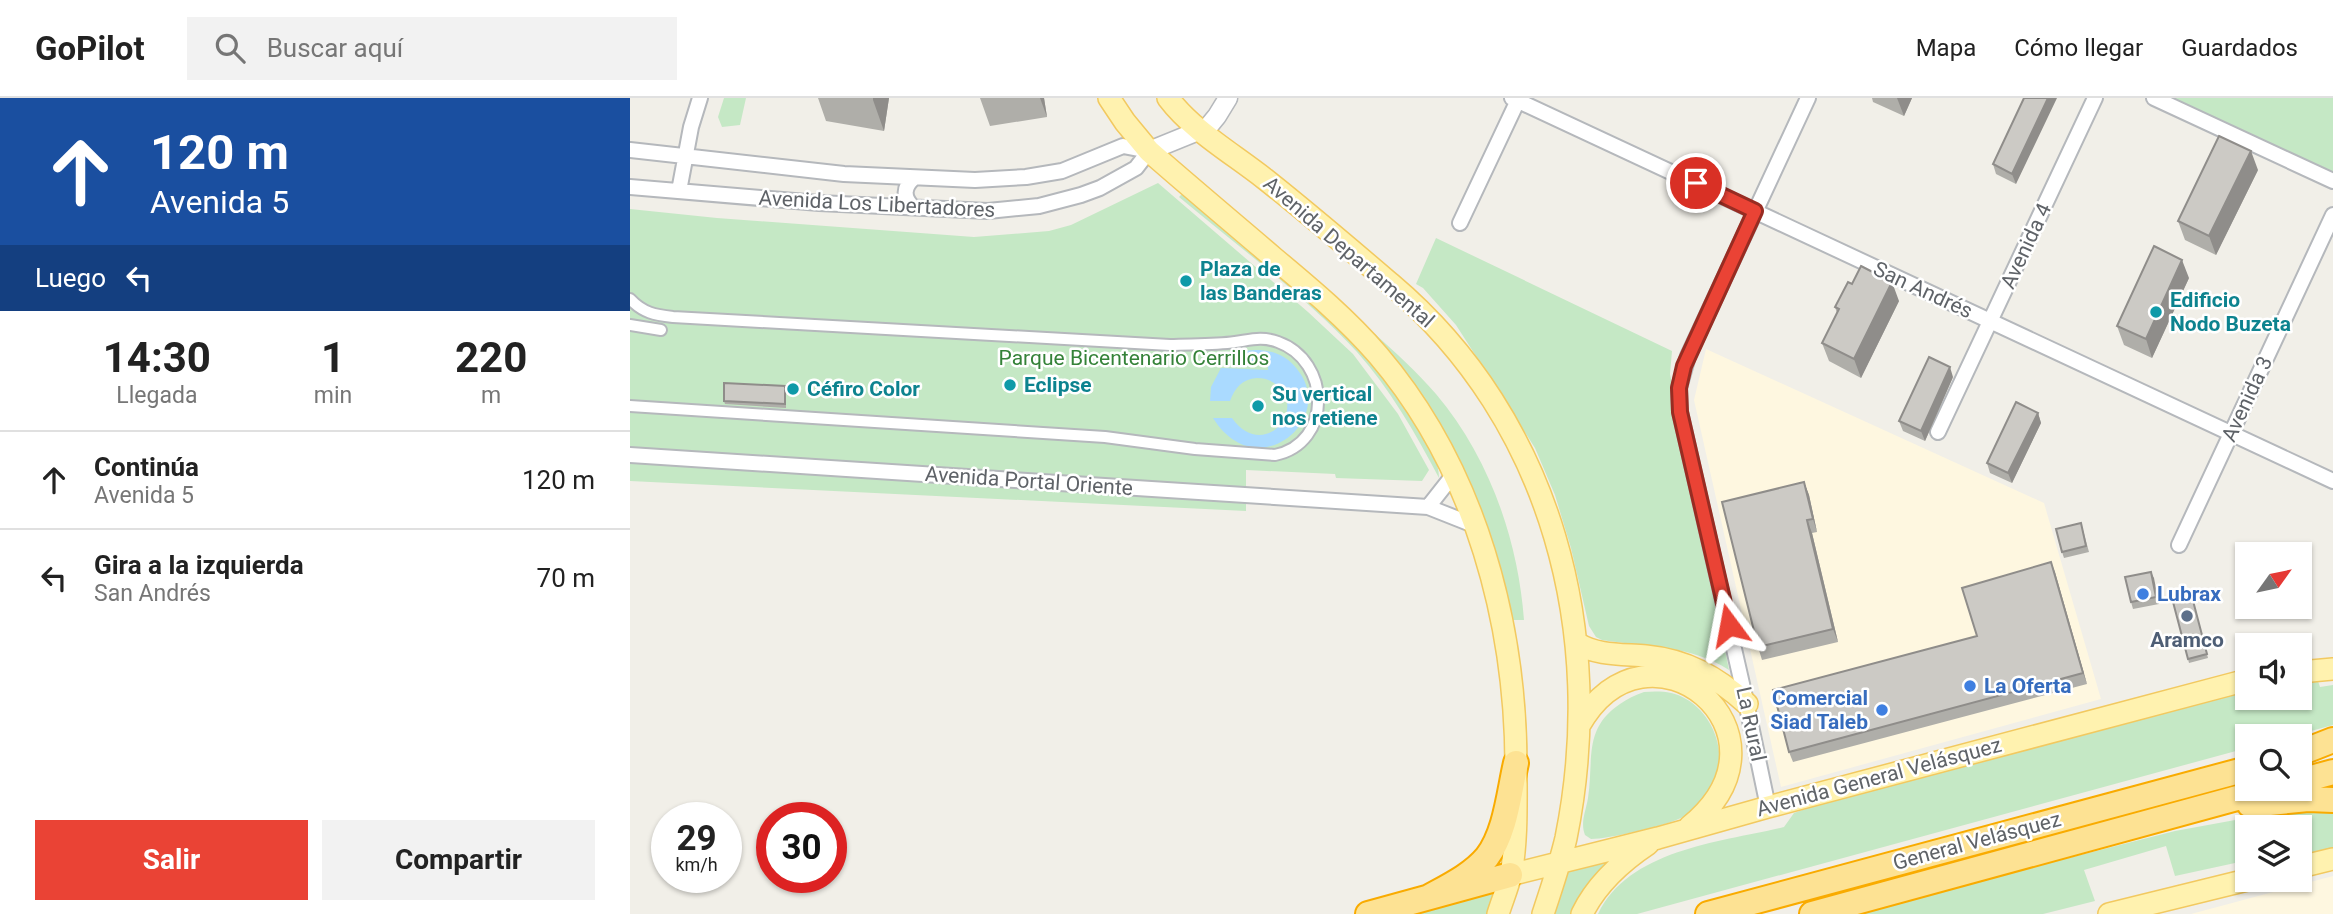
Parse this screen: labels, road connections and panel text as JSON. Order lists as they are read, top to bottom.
{
  "streets": {
    "highway": ["General Velásquez"],
    "main road": ["Avenida Departamental", "Avenida General Velásquez"],
    "street": [
      "Avenida Los Libertadores",
      "Avenida 4",
      "San Andrés",
      "Avenida 3",
      "Avenida Portal Oriente",
      "La Rural"
    ]
  },
  "crossings": [
    ["Avenida Los Libertadores", "Avenida Departamental"],
    ["Avenida 4", "San Andrés"],
    ["Avenida Departamental", "Avenida General Velásquez"],
    ["San Andrés", "Avenida 3"],
    ["San Andrés", "La Rural"],
    ["La Rural", "Avenida General Velásquez"]
  ],
  "parks": ["Parque Bicentenario Cerrillos"],
  "places": [
    "Plaza de las Banderas",
    "Edificio Nodo Buzeta",
    "Eclipse",
    "Céfiro Color",
    "Su vertical nos retiene",
    "Lubrax",
    "Aramco",
    "La Oferta",
    "Comercial Siad Taleb"
  ],
  "north": "top right",
  "page": {
    "header": "GoPilot",
    "search": "Buscar aquí",
    "nav": ["Mapa", "Cómo llegar", "Guardados"],
    "turn": ["120 m", "Avenida 5"],
    "then": "Luego",
    "eta": [
      "14:30",
      "Llegada",
      "1",
      "min",
      "220",
      "m"
    ],
    "list": [
      {
        "name": "Continúa",
        "note": "Avenida 5",
        "value": "120 m"
      },
      {
        "name": "Gira a la izquierda",
        "note": "San Andrés",
        "value": "70 m"
      }
    ],
    "speed": "29 km/h",
    "limit": "30",
    "buttons": ["Salir", "Compartir"]
  }
}
